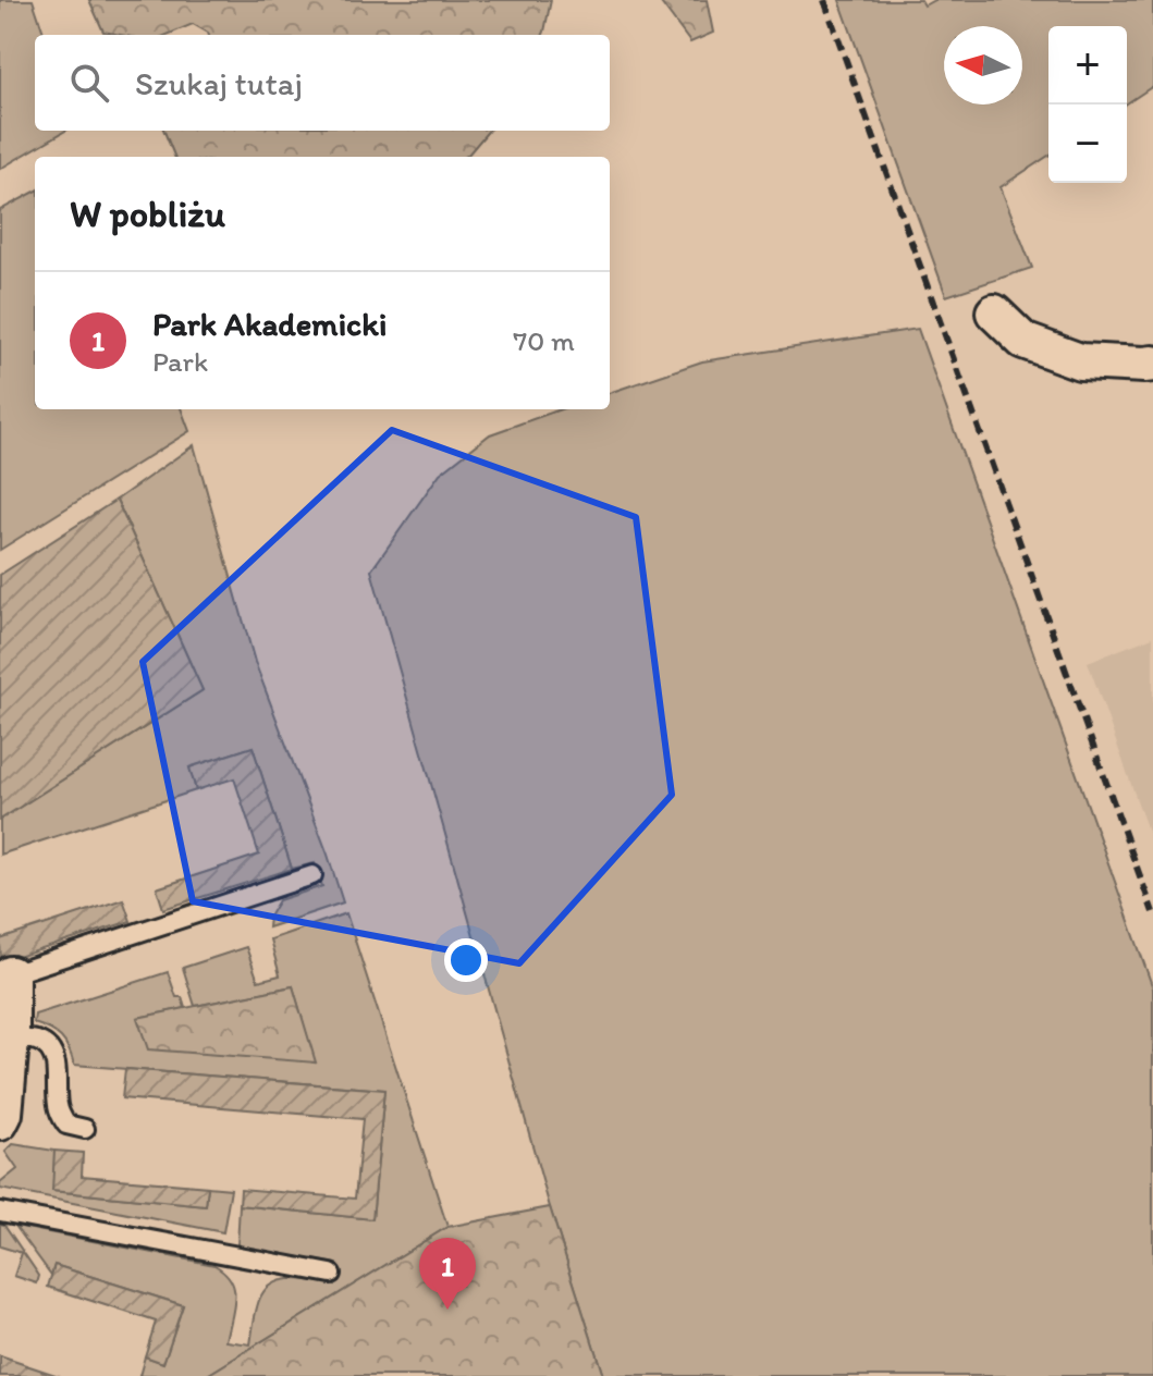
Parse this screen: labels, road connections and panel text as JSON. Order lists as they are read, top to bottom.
{
  "north": "left",
  "page": {
    "map_buttons": ["+", "−"],
    "search": "Szukaj tutaj",
    "heading": "W pobliżu",
    "list": [
      {
        "mark": "1",
        "name": "Park Akademicki",
        "note": "Park",
        "value": "70 m"
      }
    ],
    "pins": "1"
  }
}
